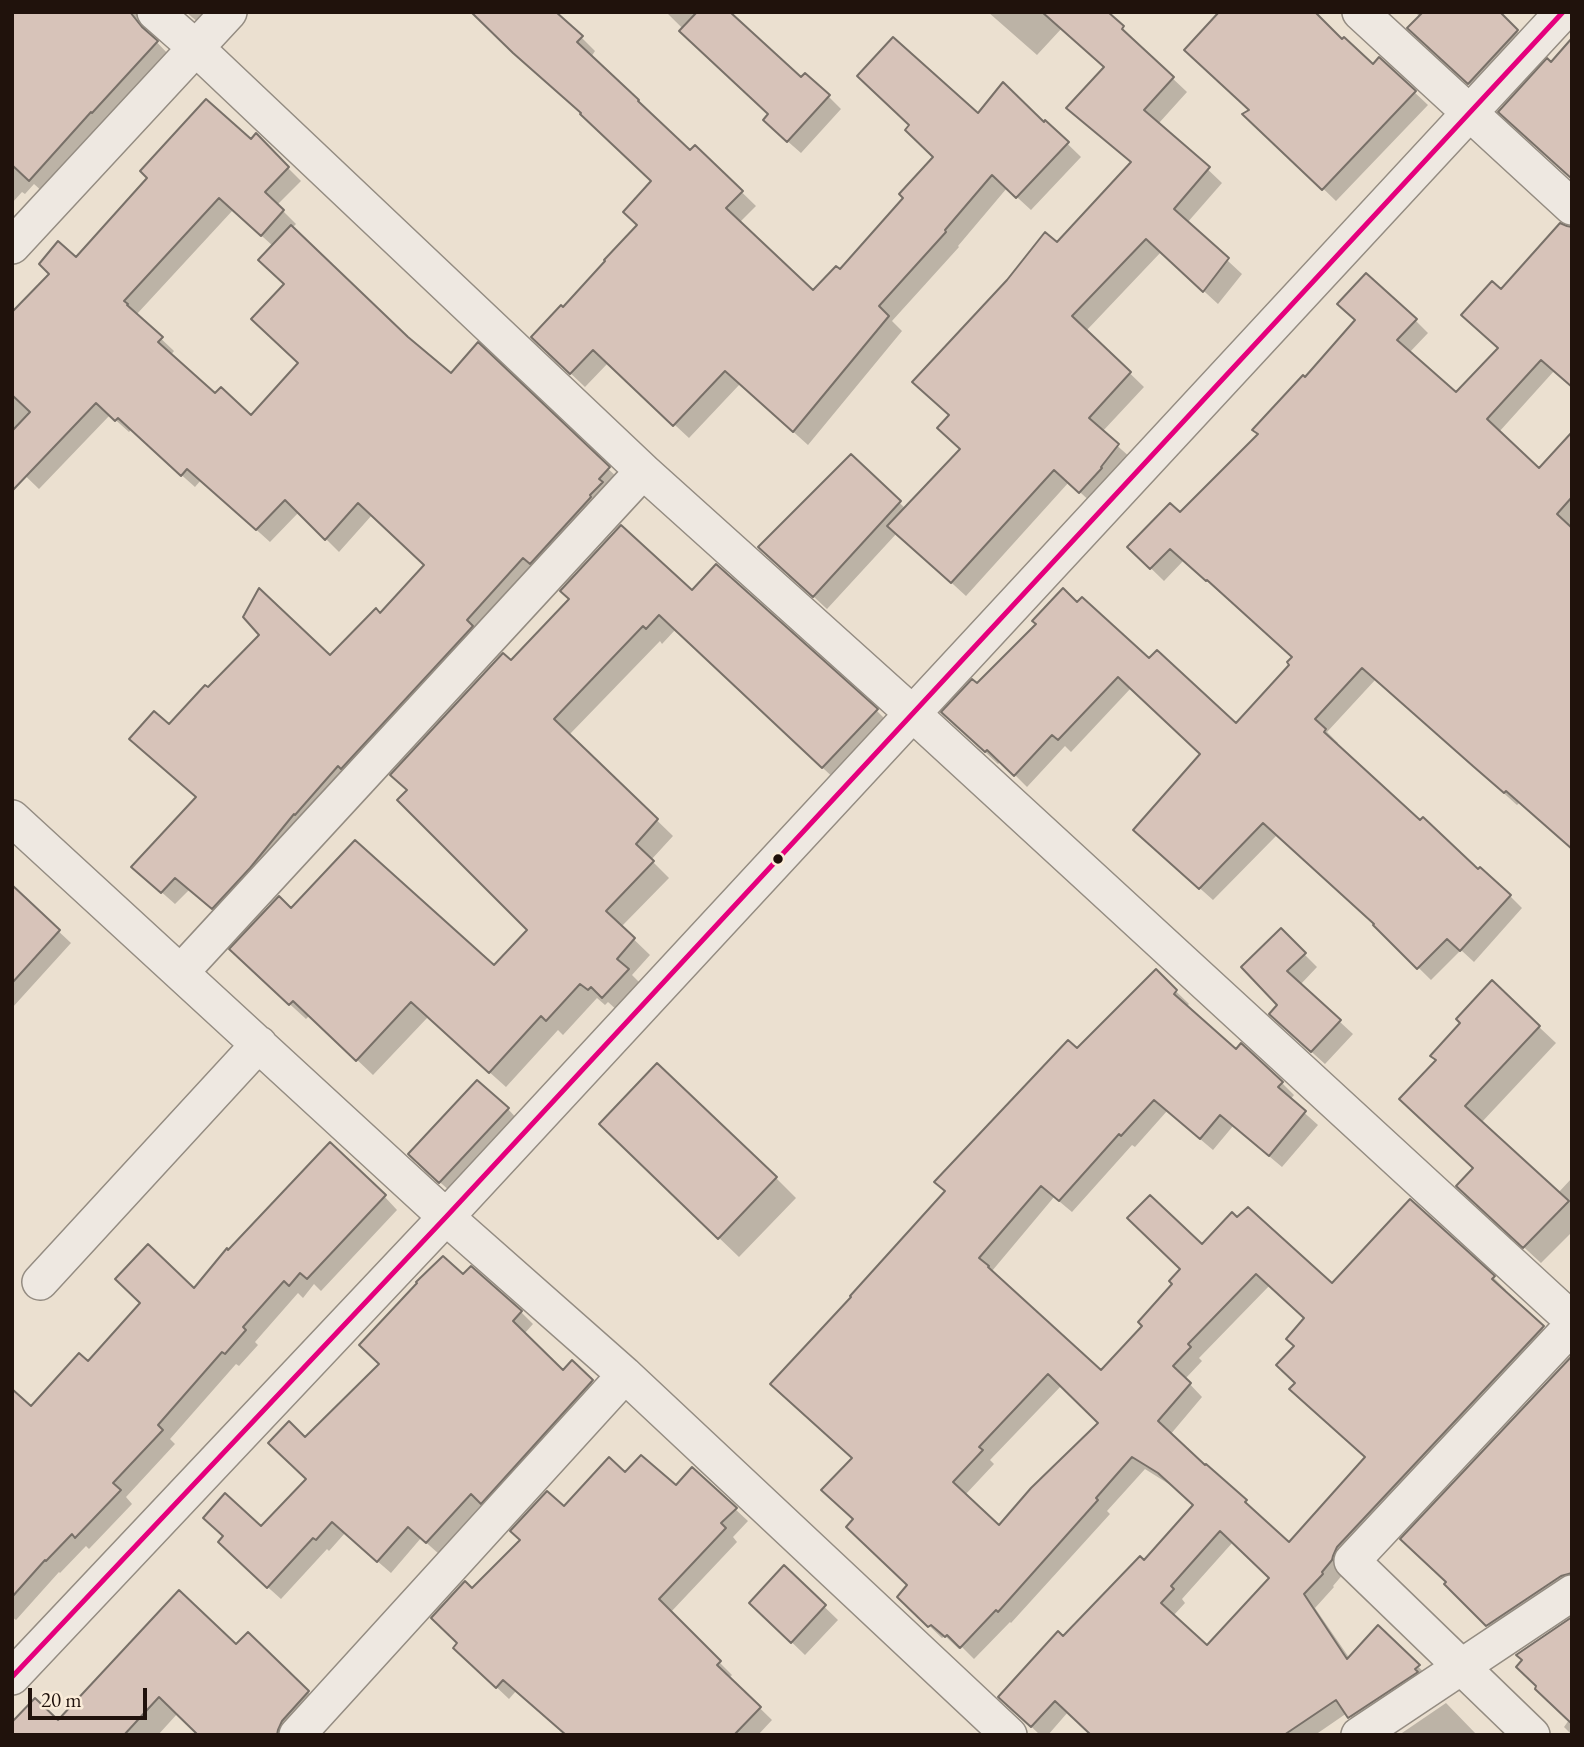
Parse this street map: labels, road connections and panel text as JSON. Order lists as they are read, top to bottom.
{
  "scale_bar": "20 m"
}
